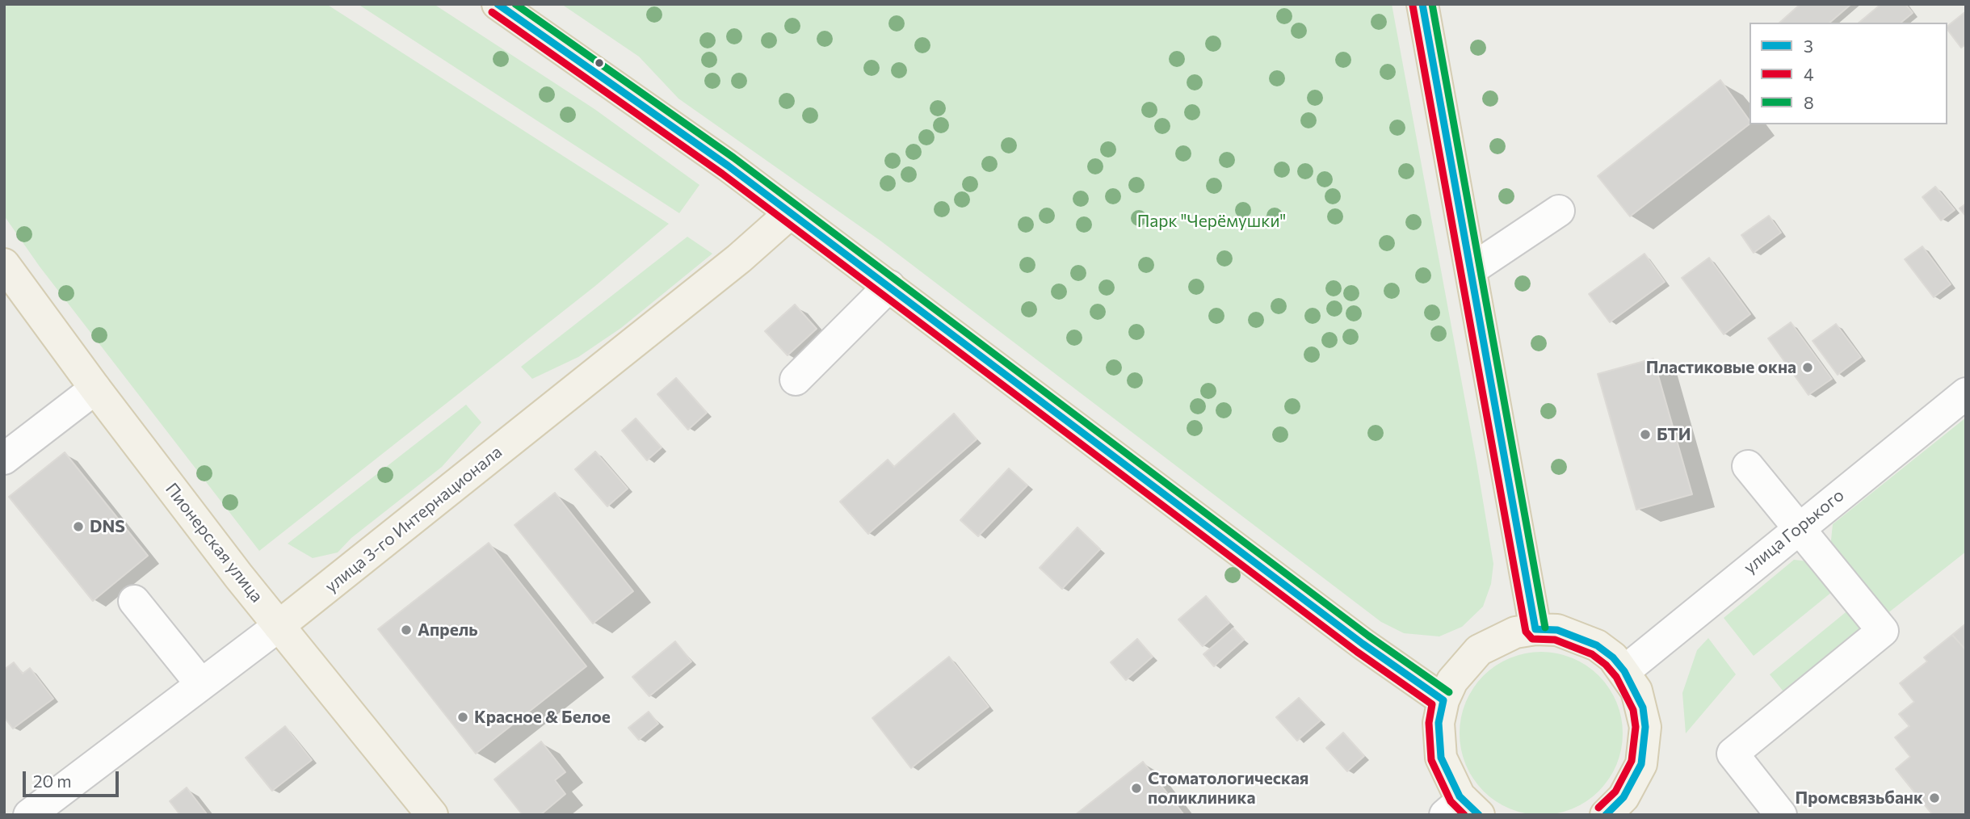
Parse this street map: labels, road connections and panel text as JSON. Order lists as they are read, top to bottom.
{
  "streets": {
    "main road": ["улица 3-го Интернационала", "Пионерская улица"],
    "street": ["улица Горького"]
  },
  "crossings": [
    ["улица 3-го Интернационала", "Пионерская улица"]
  ],
  "parks": ["Парк \"Черёмушки\""],
  "places": [
    "Пластиковые окна",
    "БТИ",
    "DNS",
    "Апрель",
    "Красное & Белое",
    "Стоматологическая поликлиника",
    "Промсвязьбанк"
  ],
  "lines": ["transit line 3", "transit line 8", "transit line 4"],
  "legend": ["3", "4", "8"],
  "scale_bar": "20 m"
}
